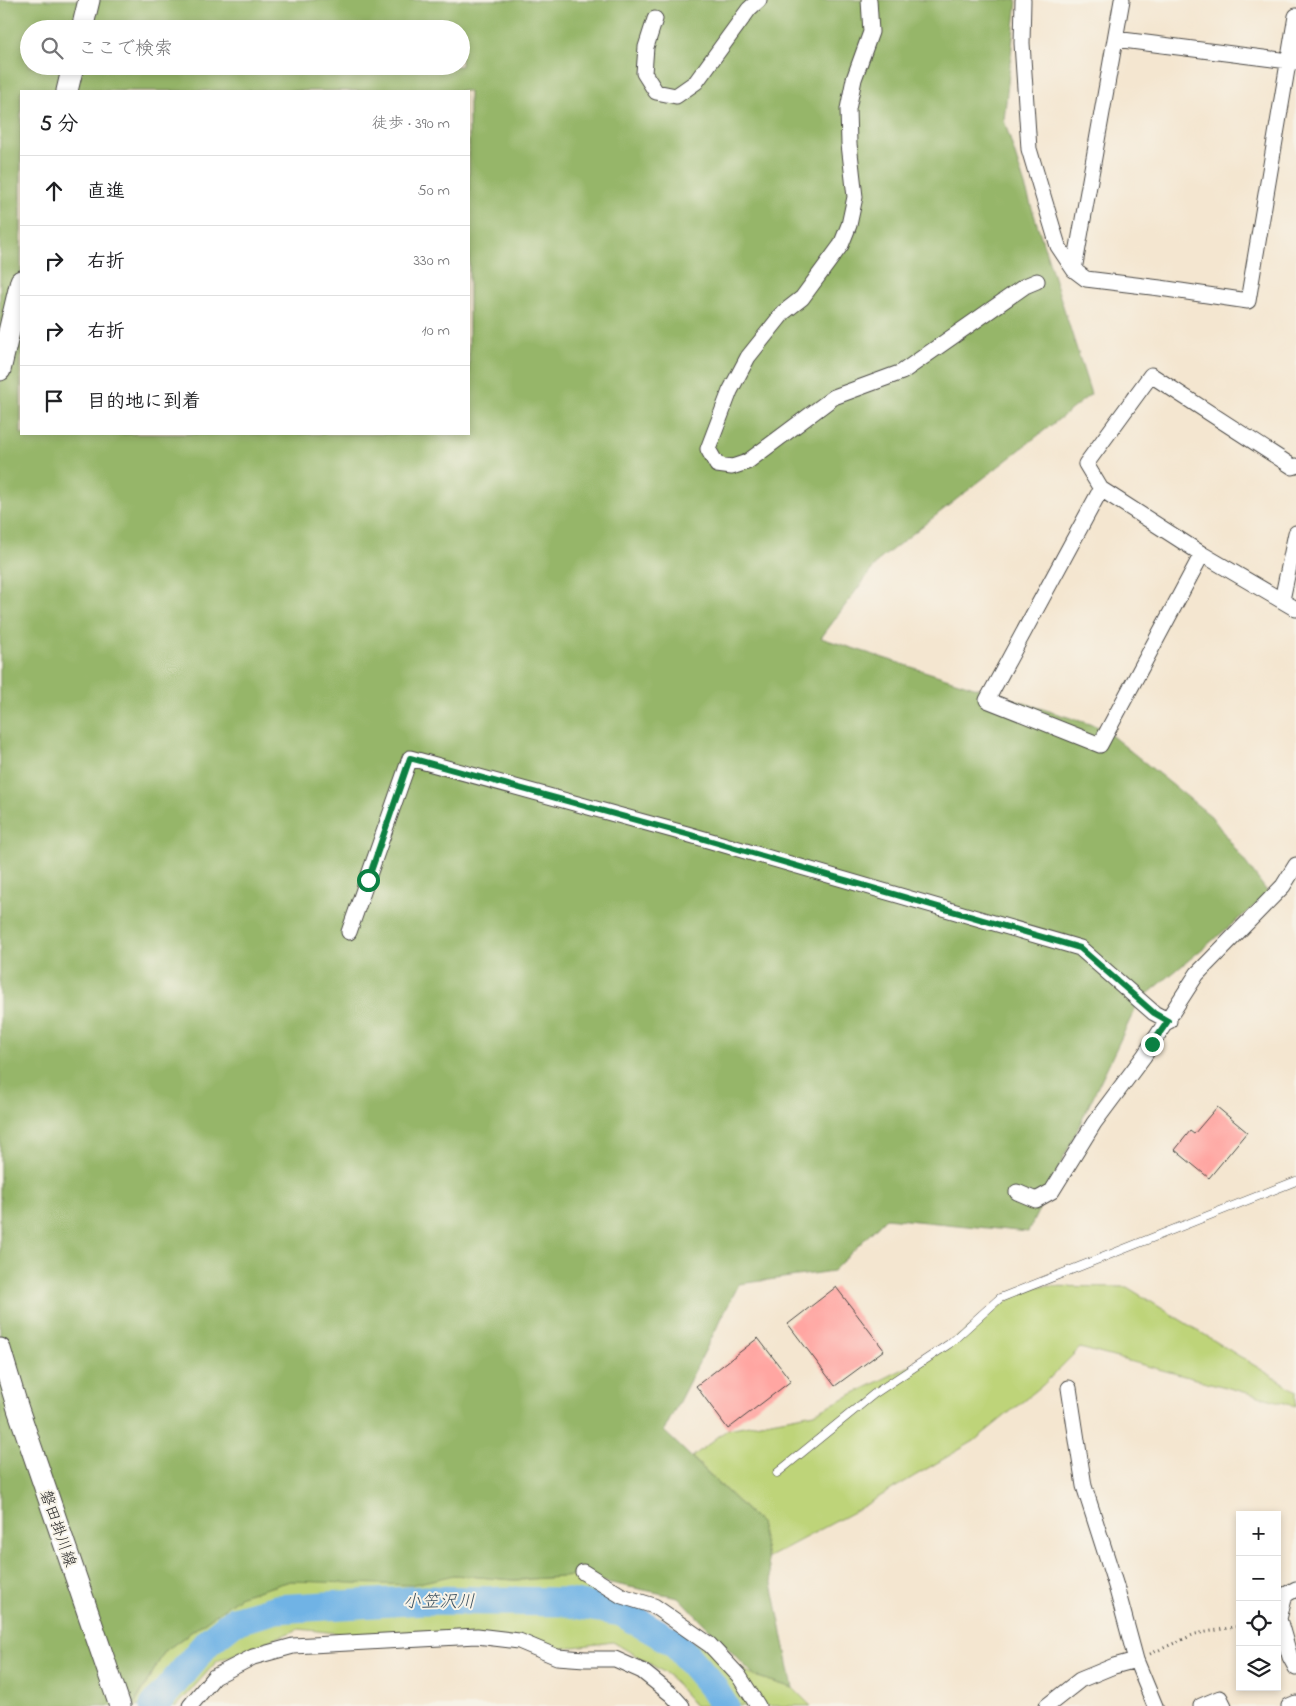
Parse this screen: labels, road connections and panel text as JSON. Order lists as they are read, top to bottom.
{
  "streets": {
    "main road": ["磐田掛川線"]
  },
  "water": ["小笠沢川"],
  "page": {
    "search": "ここで検索",
    "heading": ["5 分", "徒歩 · 390 m"],
    "list": [
      ["直進", "50 m"],
      ["右折", "330 m"],
      ["右折", "10 m"],
      "目的地に到着"
    ],
    "map_buttons": ["+", "−"]
  }
}
